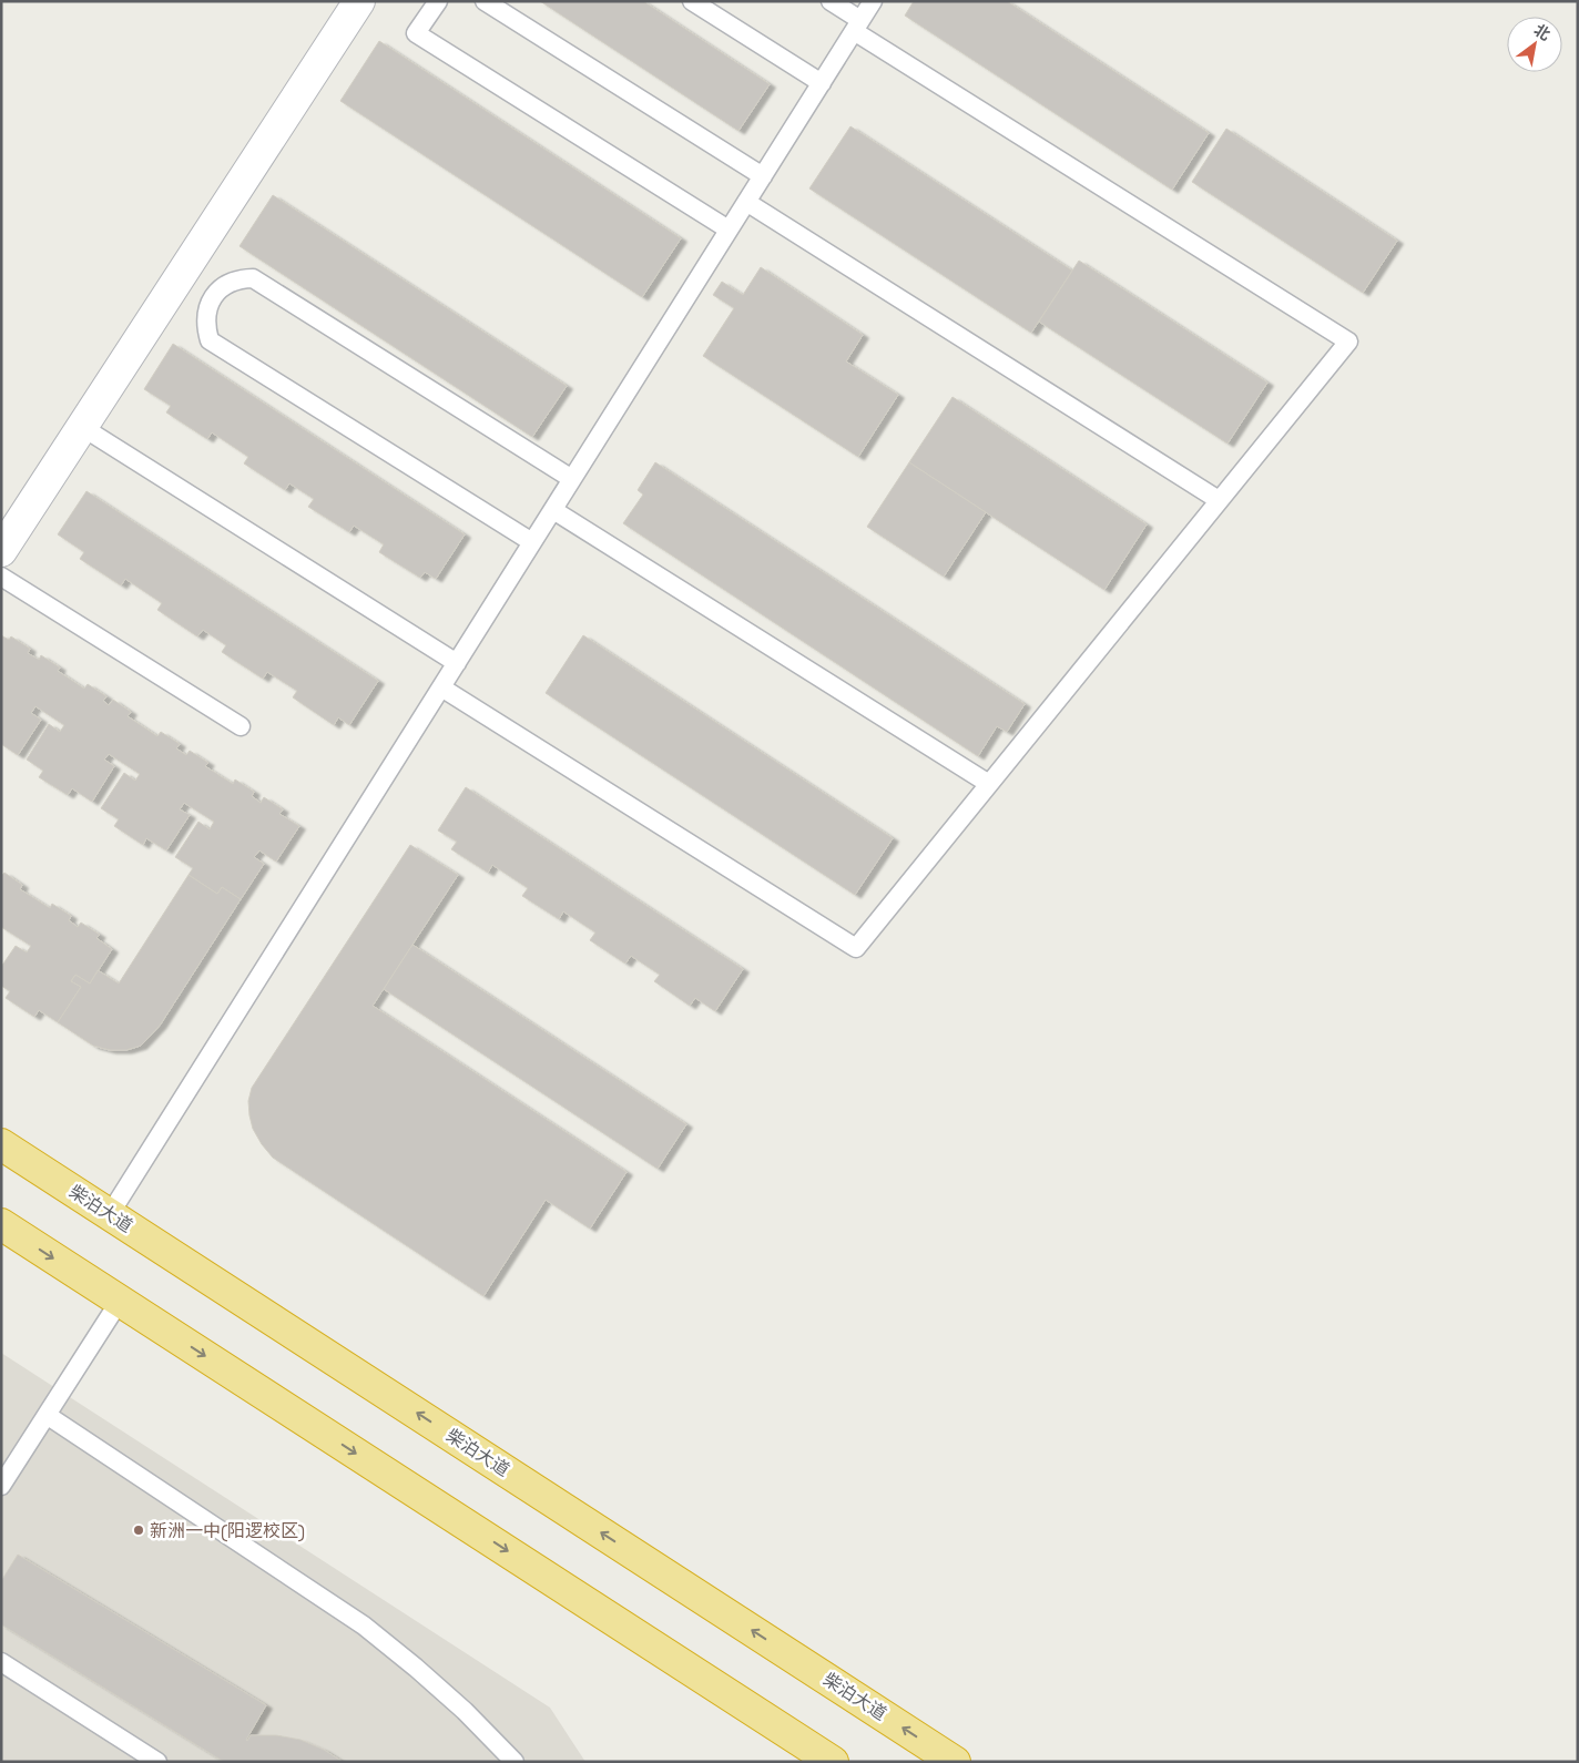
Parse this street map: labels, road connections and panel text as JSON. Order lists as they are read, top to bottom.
{
  "streets": {
    "highway": ["柴泊大道"]
  },
  "places": ["新洲一中(阳逻校区)"],
  "north": "top right"
}
